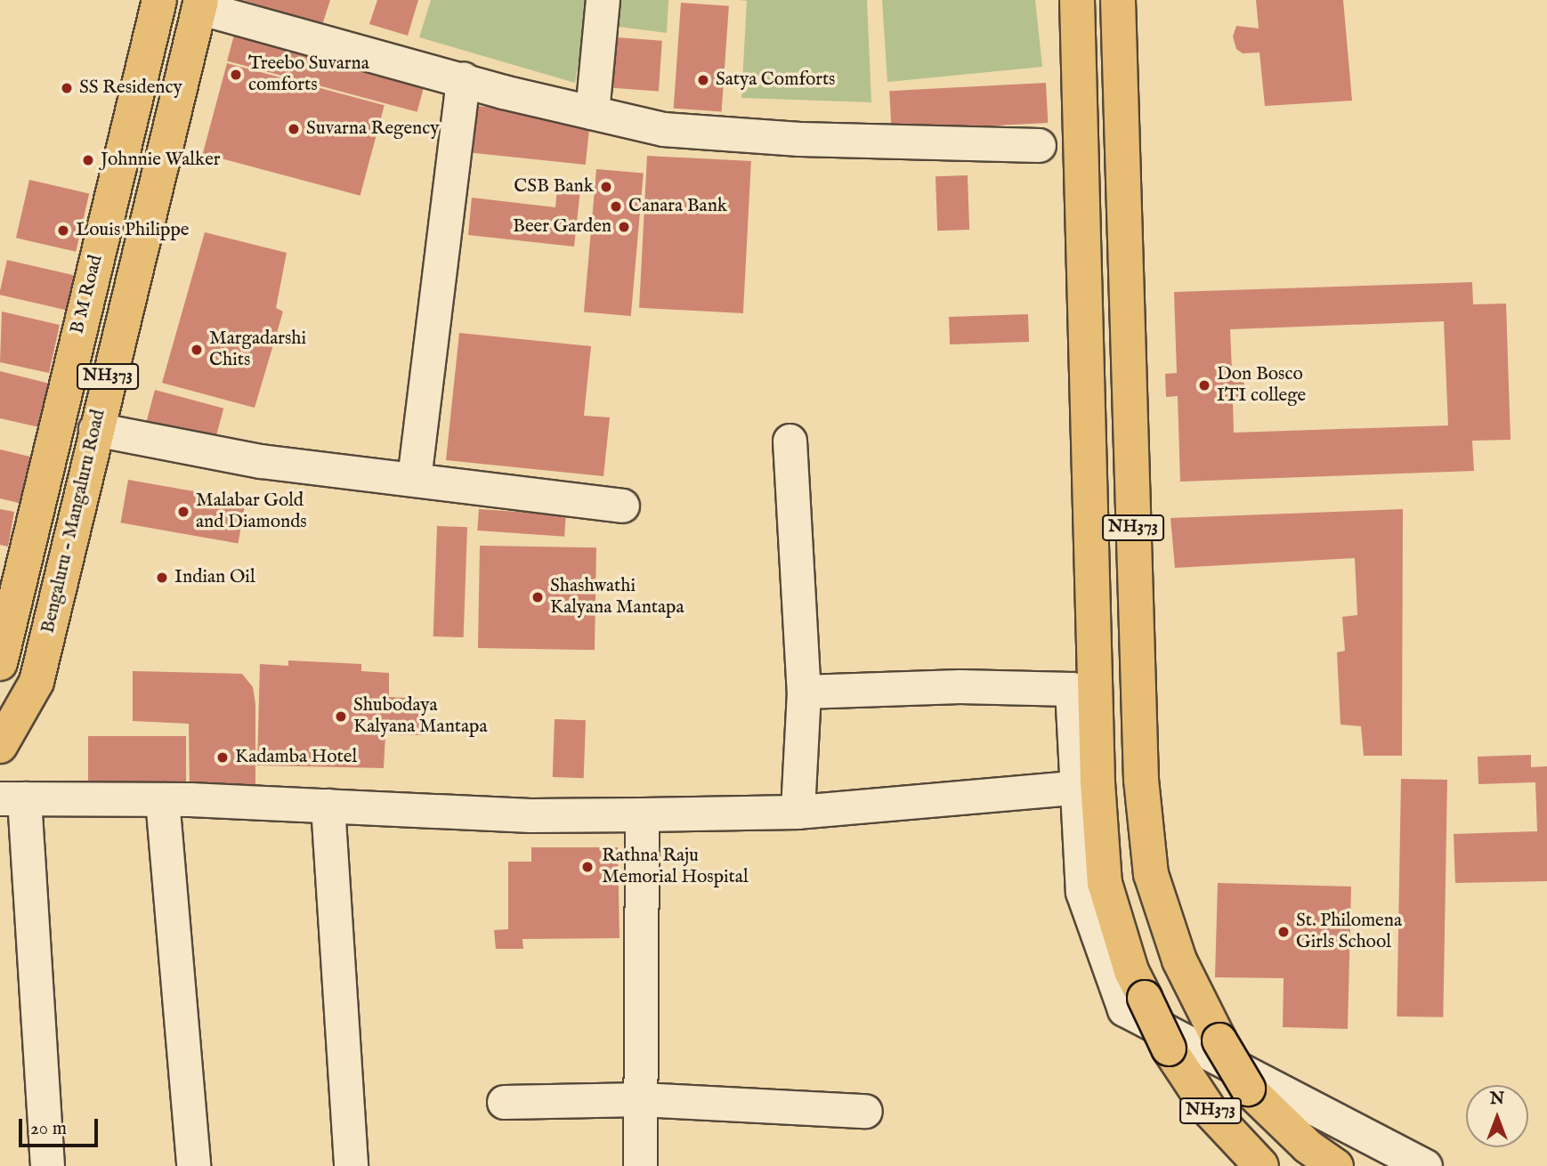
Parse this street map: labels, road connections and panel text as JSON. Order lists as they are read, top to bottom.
{
  "streets": {
    "highway": ["B M Road", "NH373", "Bengaluru - Mangaluru Road"]
  },
  "places": [
    "Treebo Suvarna comforts",
    "Satya Comforts",
    "SS Residency",
    "Suvarna Regency",
    "Johnnie Walker",
    "CSB Bank",
    "Canara Bank",
    "Beer Garden",
    "Louis Philippe",
    "Margadarshi Chits",
    "Don Bosco ITI college",
    "Malabar Gold and Diamonds",
    "Indian Oil",
    "Shashwathi Kalyana Mantapa",
    "Shubodaya Kalyana Mantapa",
    "Kadamba Hotel",
    "Rathna Raju Memorial Hospital",
    "St. Philomena Girls School"
  ],
  "scale_bar": "20 m",
  "north": "top"
}
